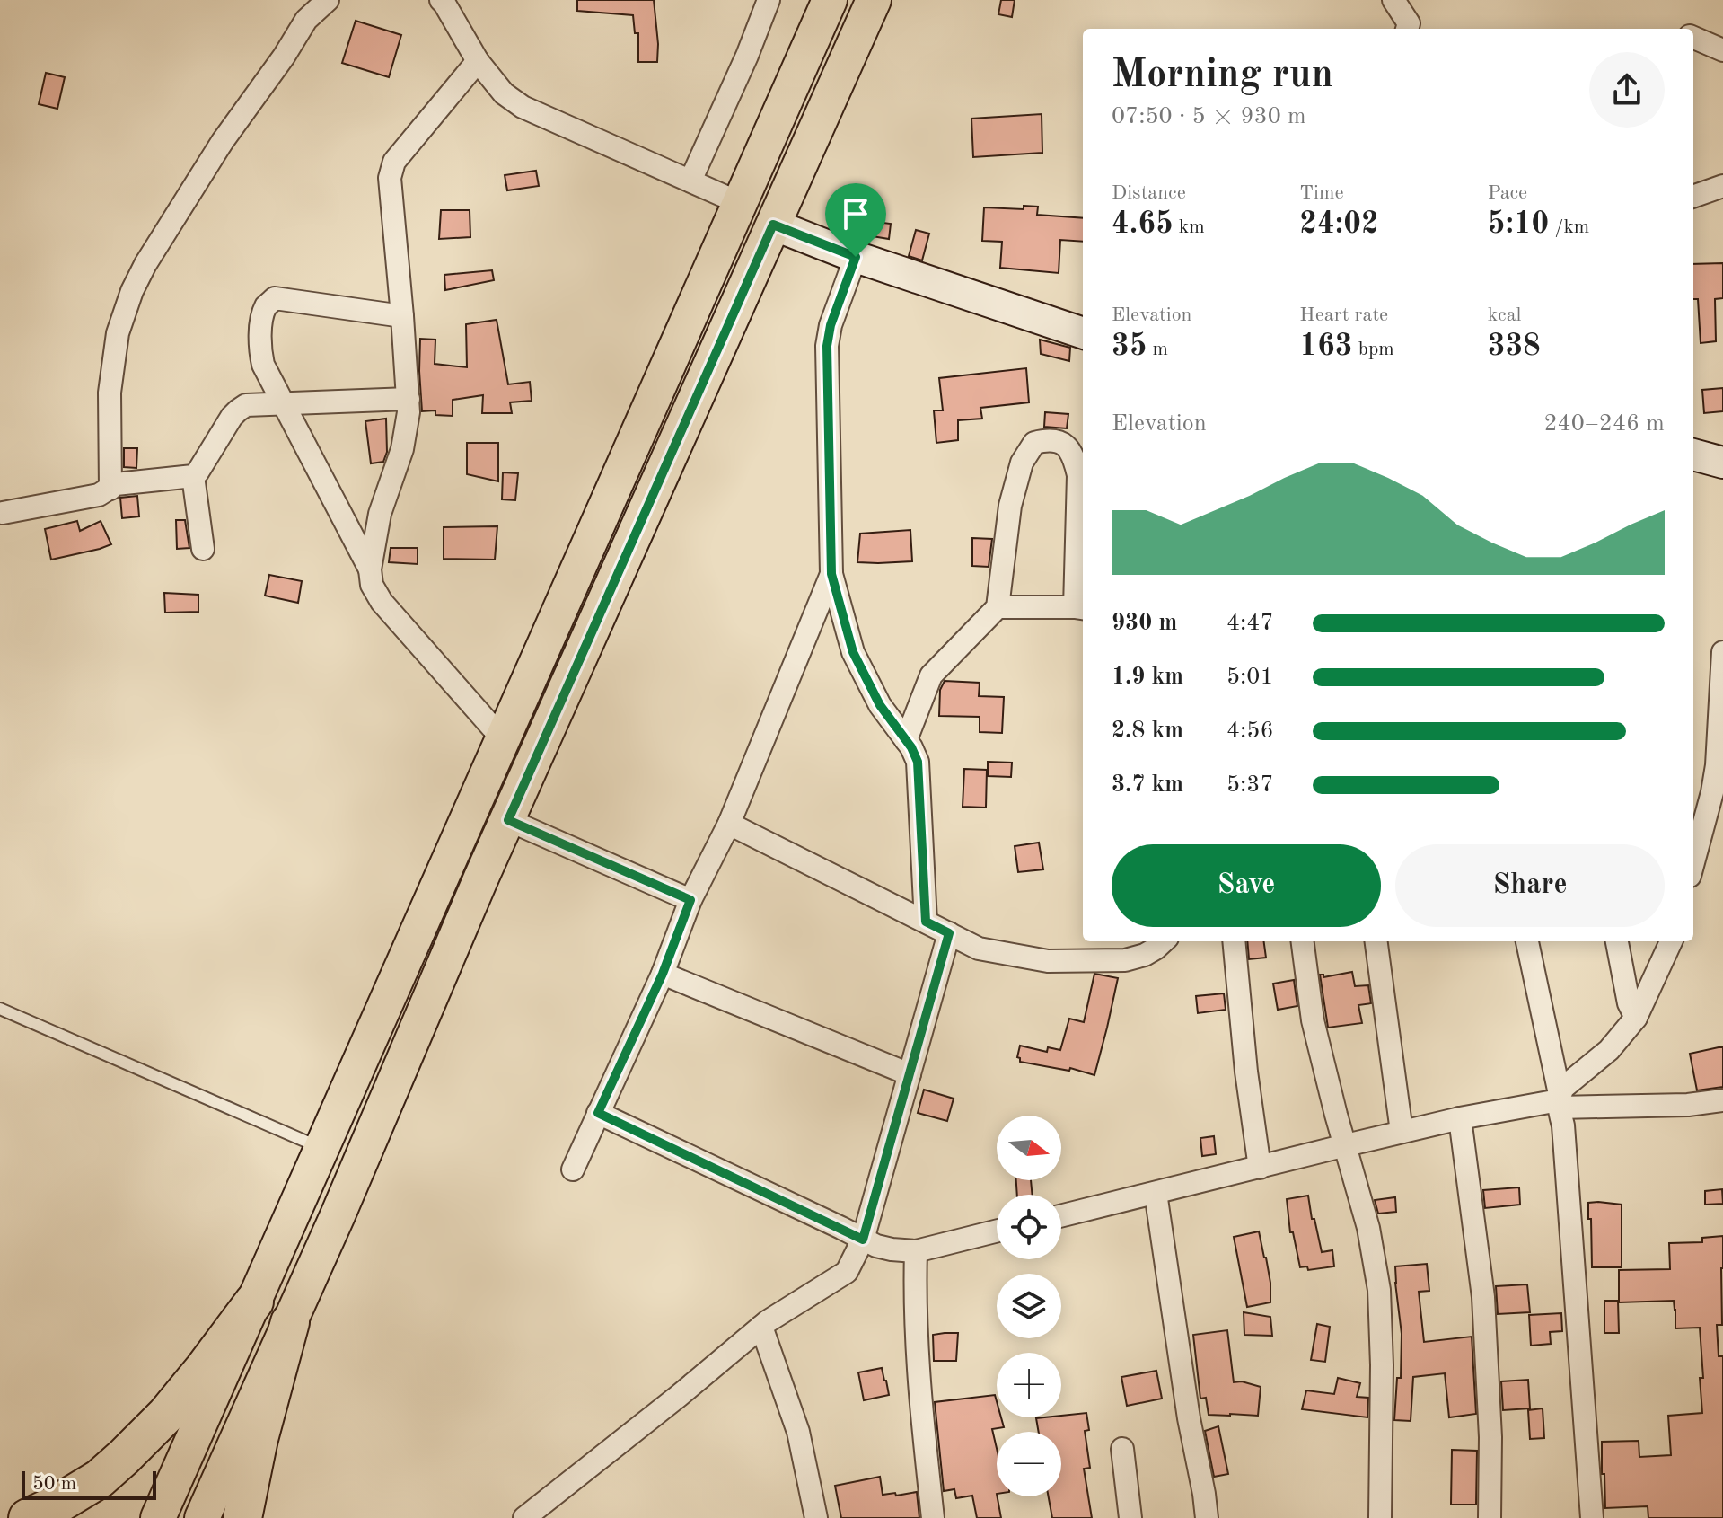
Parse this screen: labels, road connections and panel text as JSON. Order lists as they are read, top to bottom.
{
  "scale_bar": "50 m",
  "north": "right",
  "page": {
    "heading": ["Morning run", "07:50 · 5 × 930 m"],
    "stats": [
      ["Distance", "4.65 km"],
      ["Time", "24:02"],
      ["Pace", "5:10 /km"],
      ["Elevation", "35 m"],
      ["Heart rate", "163 bpm"],
      ["kcal", "338"]
    ],
    "chart": ["Elevation", "240–246 m"],
    "list": [
      {
        "name": "930 m",
        "note": "4:47"
      },
      {
        "name": "1.9 km",
        "note": "5:01"
      },
      {
        "name": "2.8 km",
        "note": "4:56"
      },
      {
        "name": "3.7 km",
        "note": "5:37"
      }
    ],
    "buttons": ["Save", "Share"],
    "map_buttons": ["+", "−"],
    "scale": "50 m"
  }
}
